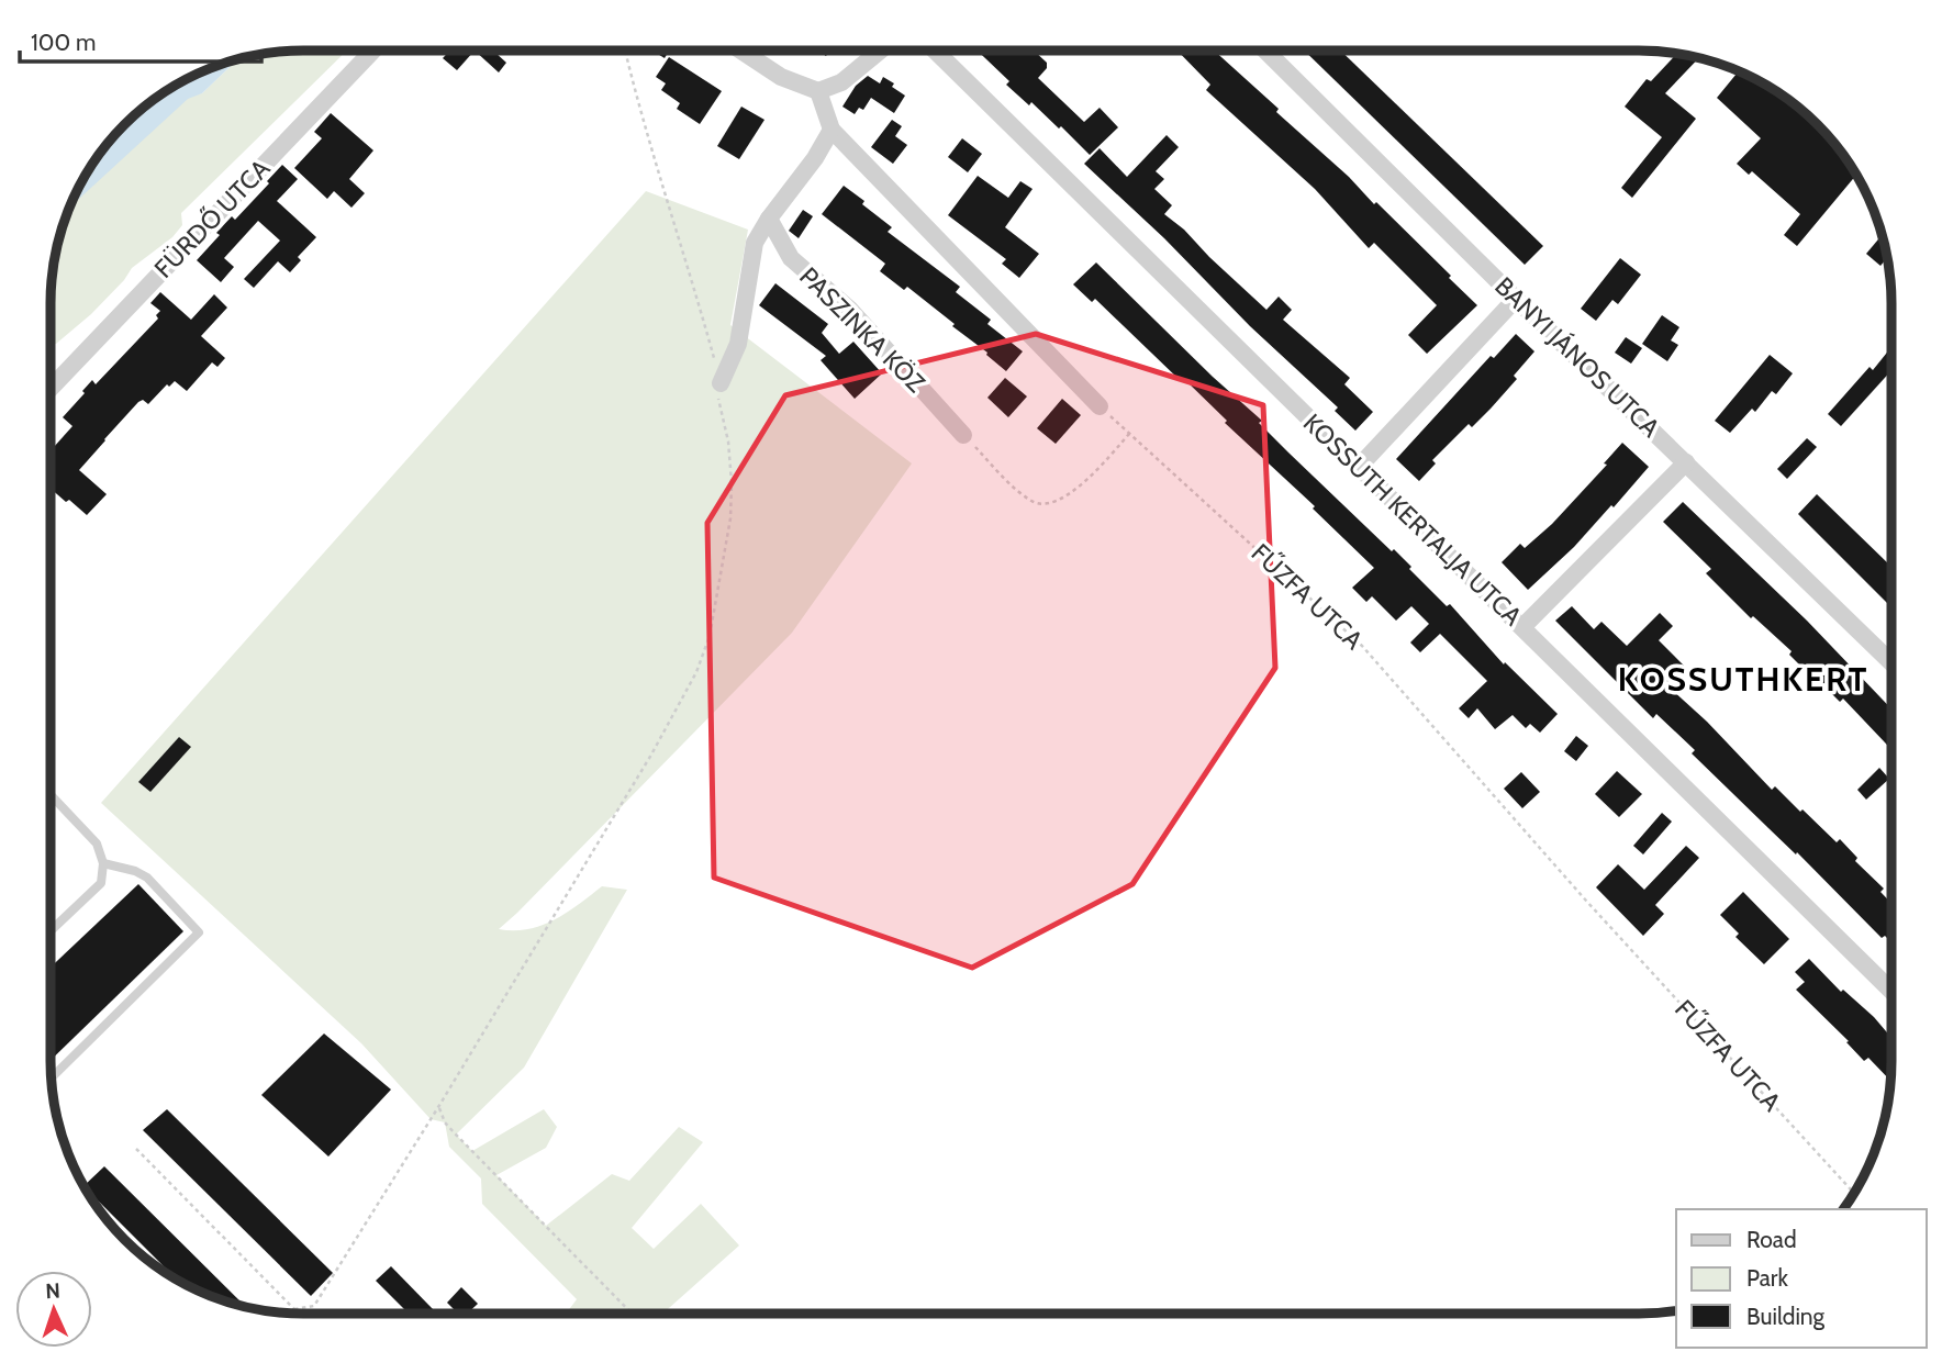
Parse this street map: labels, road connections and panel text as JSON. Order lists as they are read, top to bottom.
{
  "streets": {
    "street": [
      "FÜRDŐ UTCA",
      "PASZINKA KÖZ",
      "BANYI JÁNOS UTCA",
      "KOSSUTH KERTALJA UTCA"
    ],
    "path": ["FŰZFA UTCA"]
  },
  "districts": ["KOSSUTHKERT"],
  "legend": ["Road", "Park", "Building"],
  "scale_bar": "100 m",
  "north": "top"
}
